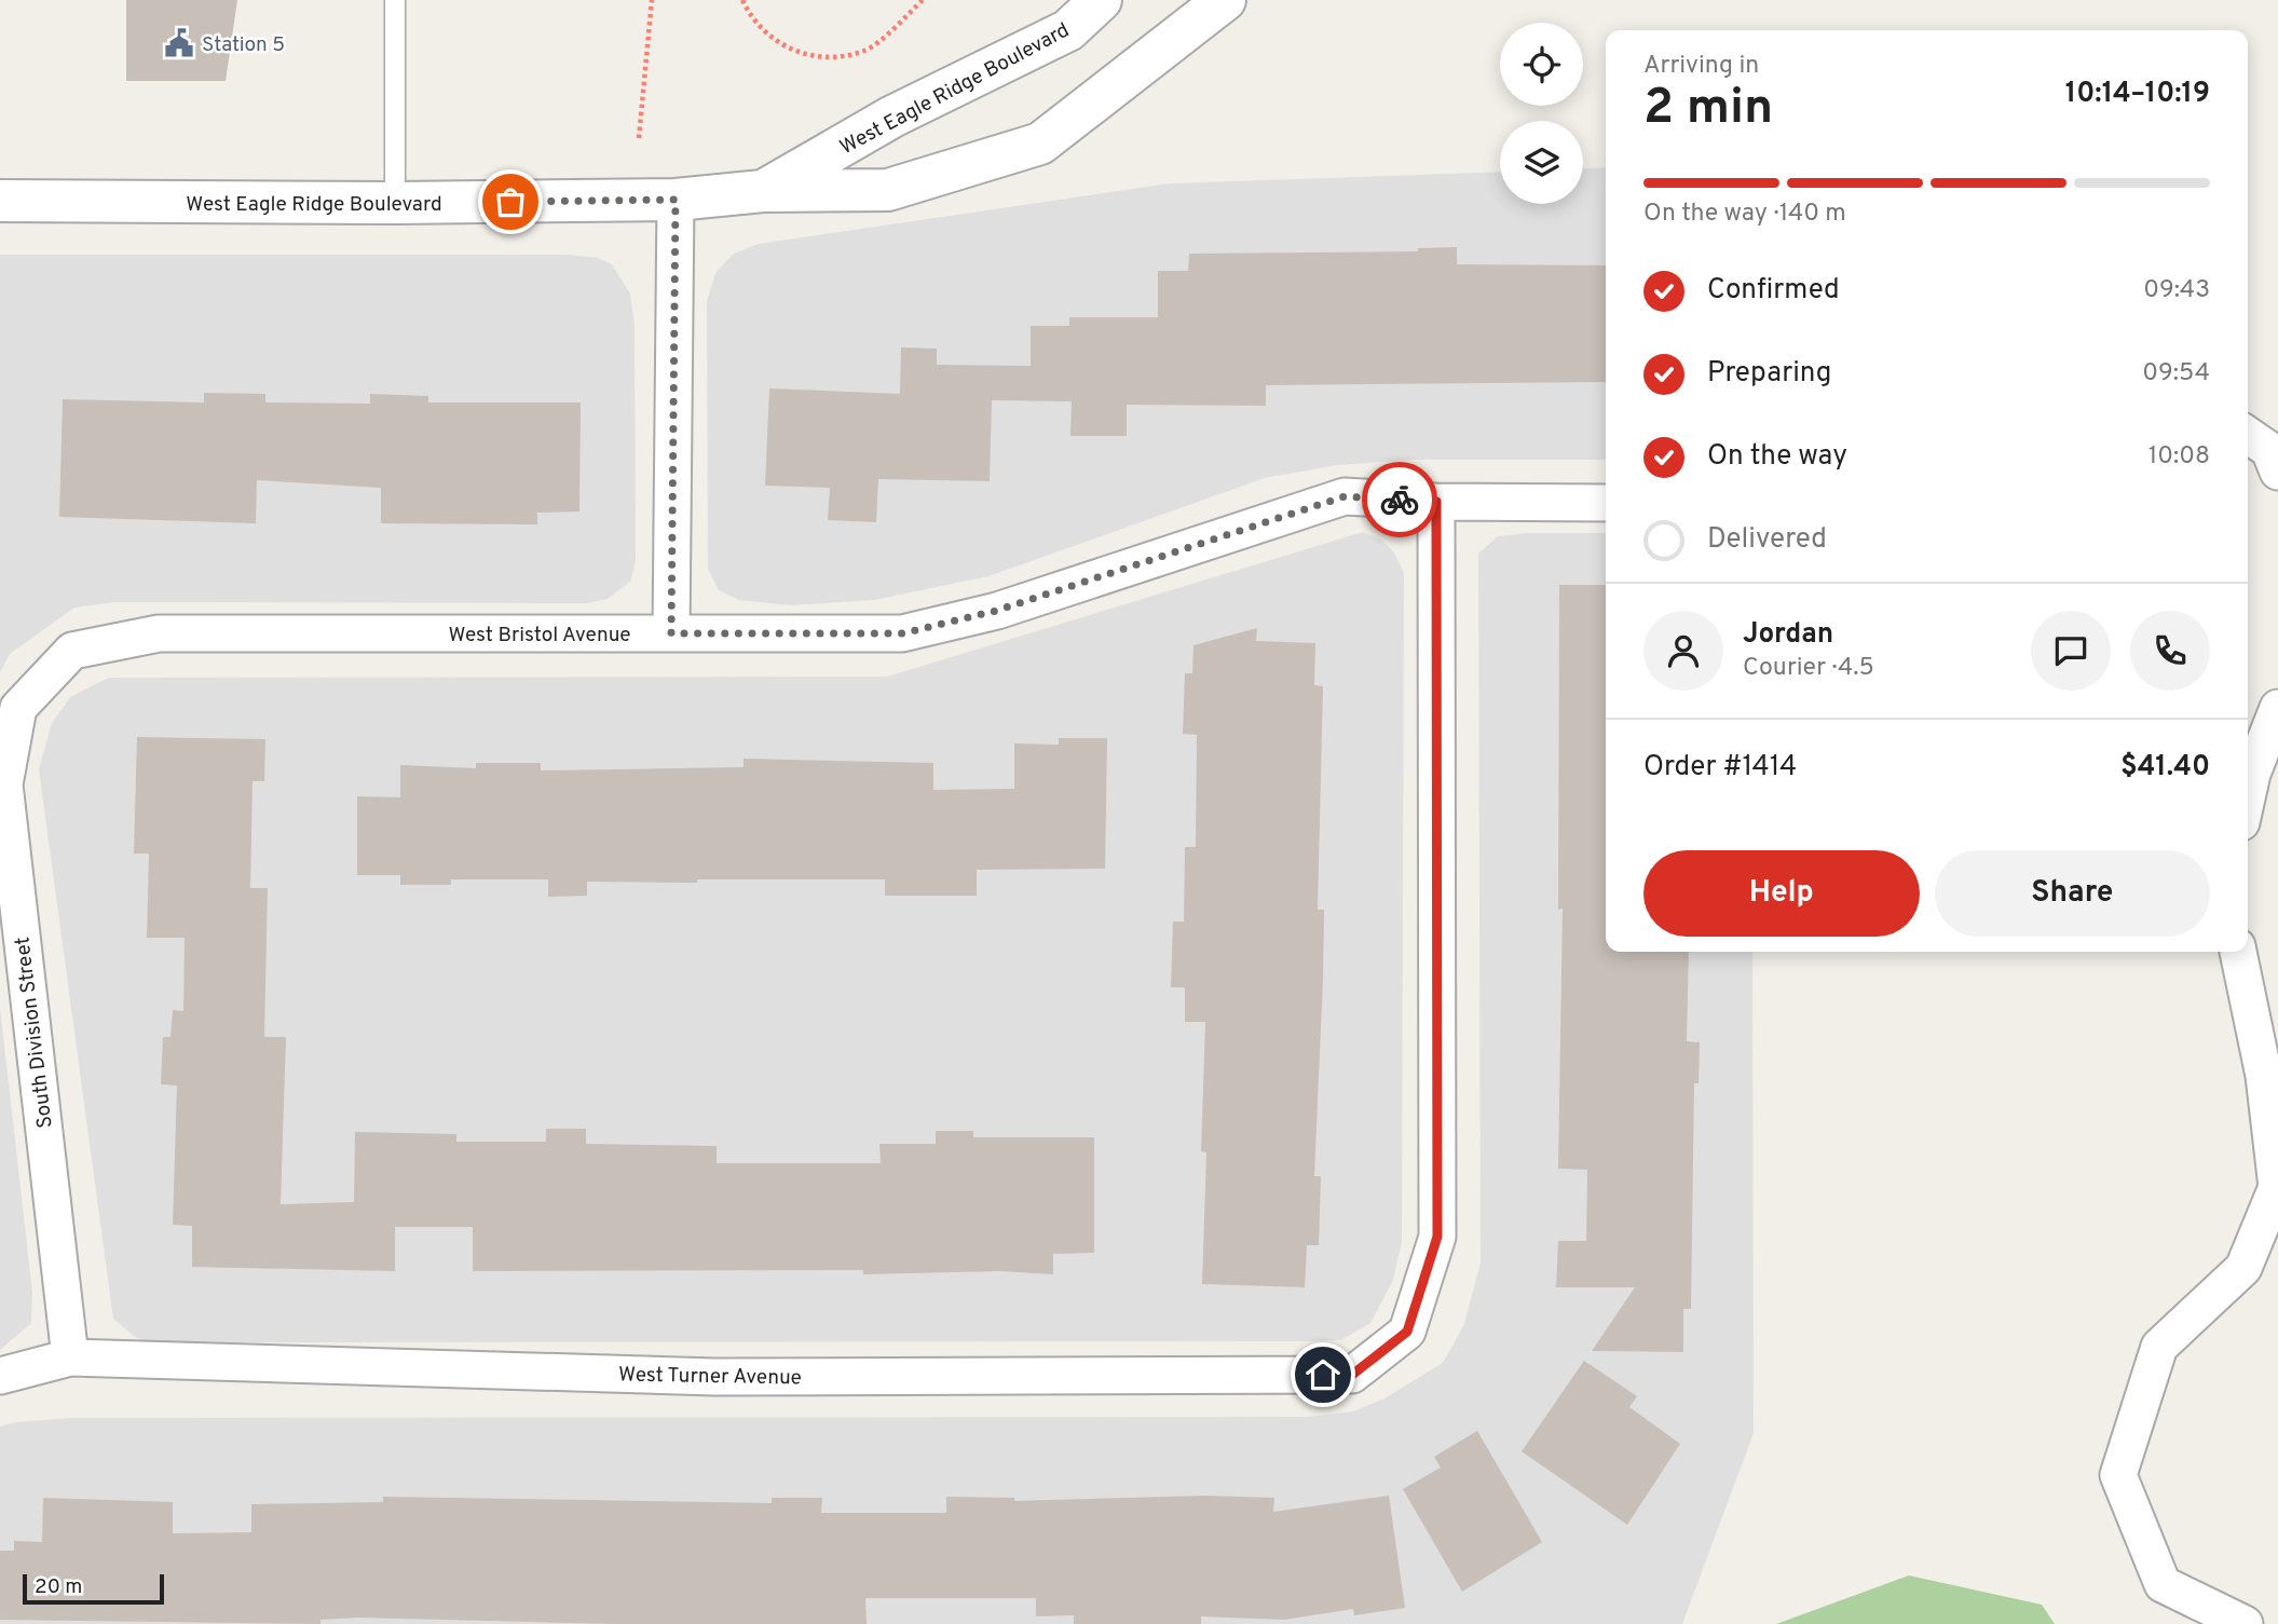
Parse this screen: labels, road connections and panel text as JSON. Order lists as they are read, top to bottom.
{
  "streets": {
    "street": [
      "West Eagle Ridge Boulevard",
      "West Bristol Avenue",
      "South Division Street",
      "West Turner Avenue"
    ]
  },
  "crossings": [
    ["West Bristol Avenue", "South Division Street"],
    ["West Bristol Avenue", "West Turner Avenue"],
    ["South Division Street", "West Turner Avenue"]
  ],
  "places": {
    "public building": ["Station 5"]
  },
  "scale_bar": "20 m",
  "page": {
    "heading": ["2 min", "Arriving in", "10:14–10:19"],
    "panel": [
      "Jordan",
      "Courier · 4.5",
      "Order #1414",
      "$41.40"
    ],
    "bar": "On the way · 140 m",
    "list": [
      ["Confirmed", "09:43"],
      ["Preparing", "09:54"],
      ["On the way", "10:08"],
      "Delivered"
    ],
    "buttons": ["Help", "Share"],
    "scale": "20 m"
  }
}
